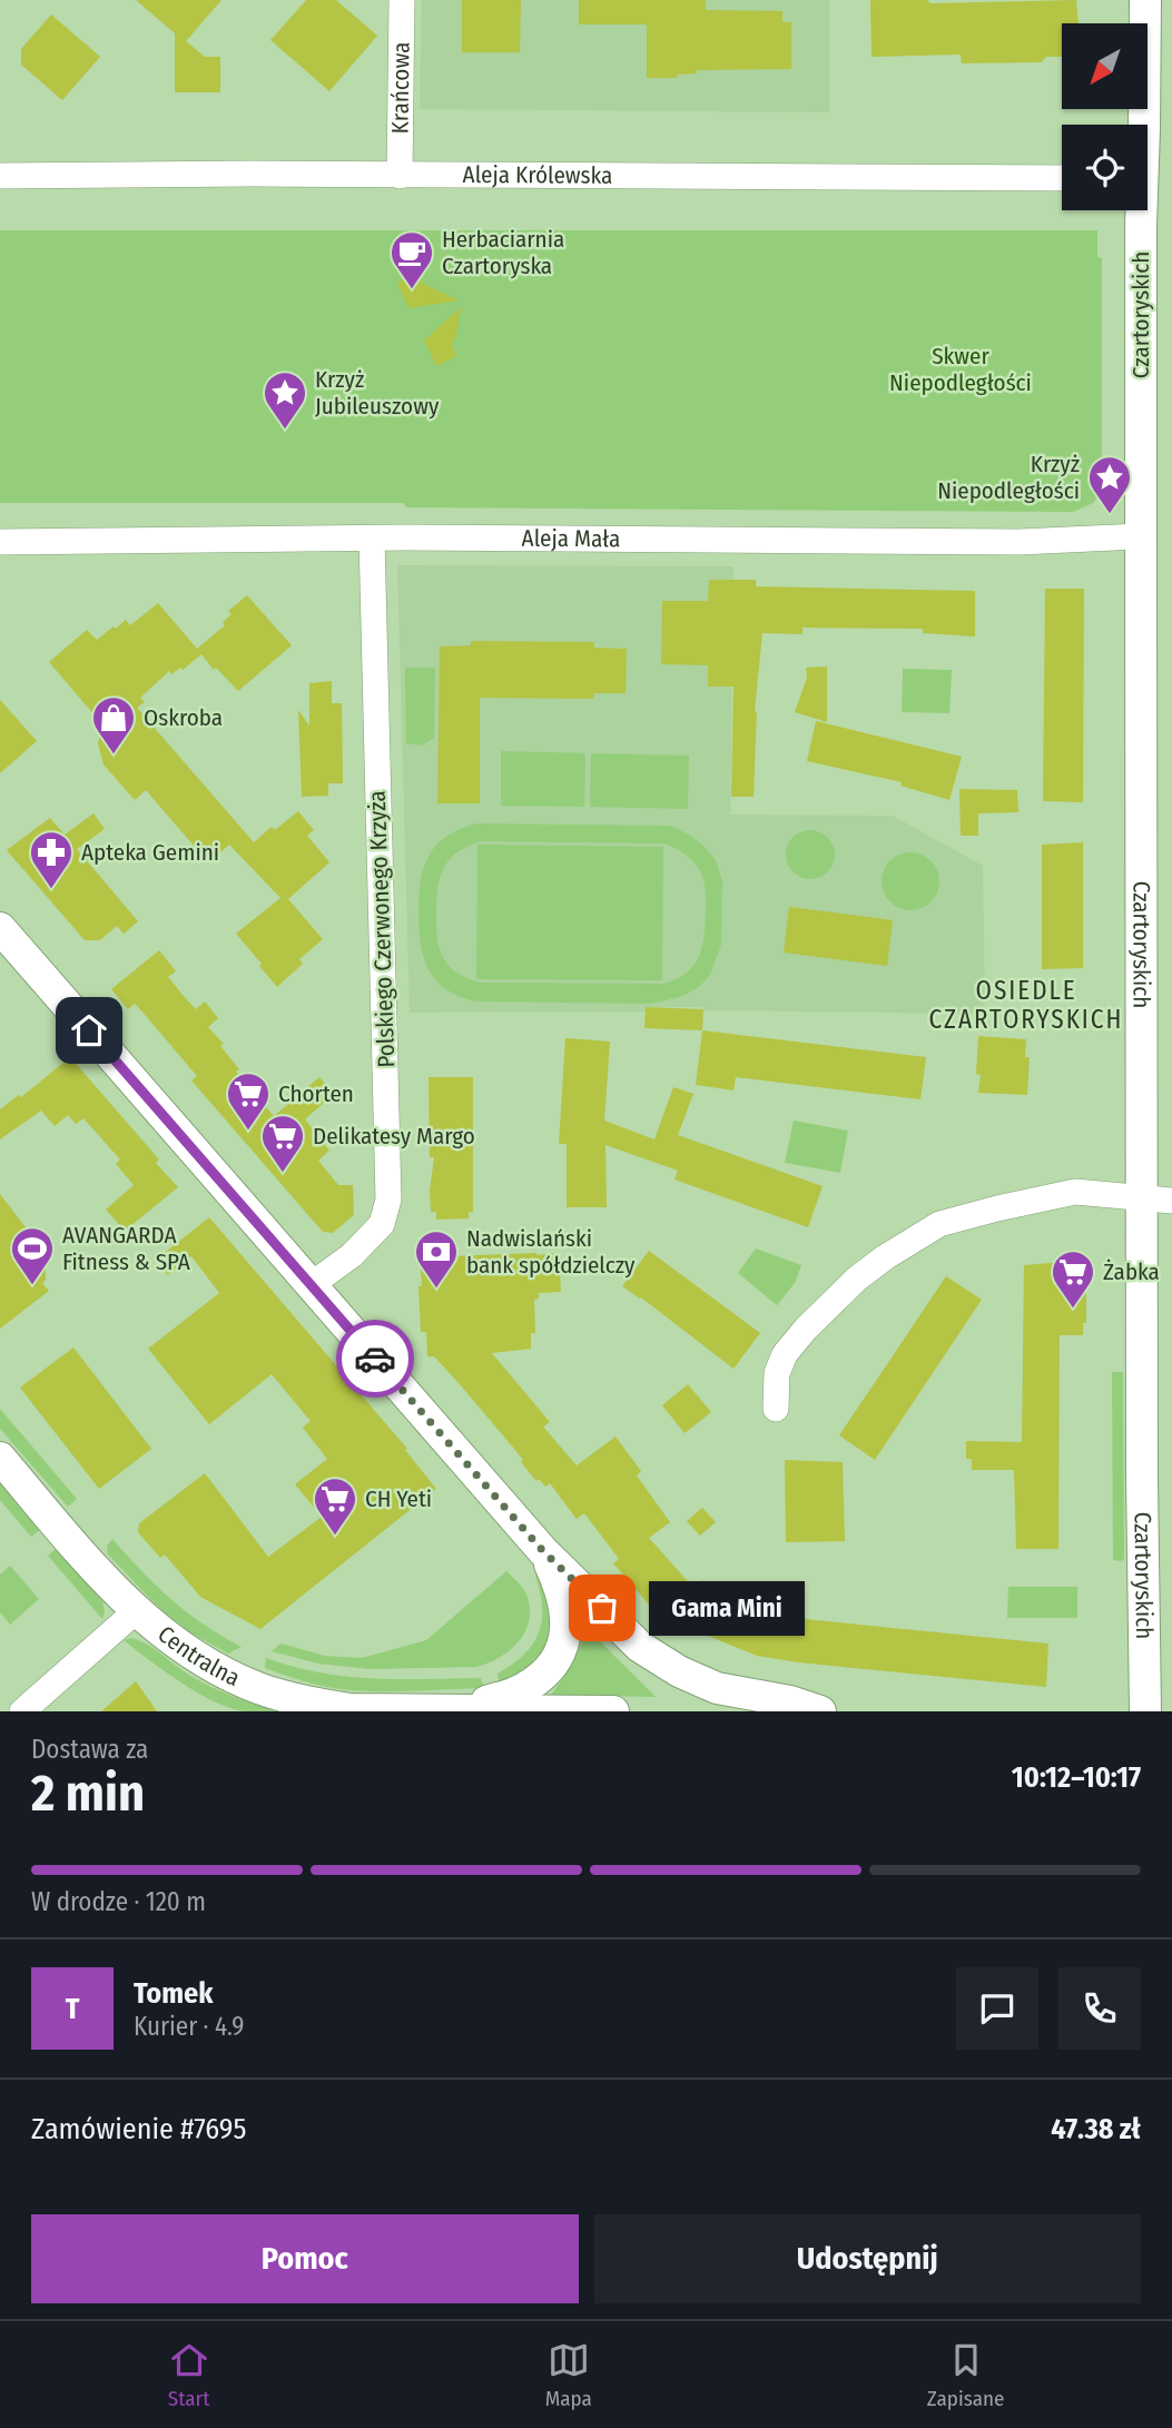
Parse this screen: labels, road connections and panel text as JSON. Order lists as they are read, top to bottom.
{
  "streets": {
    "main road": ["Czartoryskich", "Centralna"],
    "street": [
      "Krańcowa",
      "Aleja Królewska",
      "Aleja Mała",
      "Polskiego Czerwonego Krzyża"
    ]
  },
  "crossings": [
    ["Krańcowa", "Aleja Królewska"],
    ["Czartoryskich", "Aleja Mała"],
    ["Aleja Mała", "Polskiego Czerwonego Krzyża"]
  ],
  "districts": ["OSIEDLE CZARTORYSKICH"],
  "parks": ["Skwer Niepodległości"],
  "places": {
    "cafe": ["Herbaciarnia Czartoryska"],
    "place": ["Krzyż Jubileuszowy", "Krzyż Niepodległości"],
    "shop": ["Oskroba"],
    "pharmacy": ["Apteka Gemini"],
    "supermarket": [
      "Chorten",
      "Delikatesy Margo",
      "Żabka",
      "CH Yeti"
    ],
    "sports": ["AVANGARDA Fitness & SPA"],
    "bank": ["Nadwislański bank spółdzielczy"],
    "other": ["Gama Mini"]
  },
  "north": "bottom left",
  "page": {
    "bubble": "Gama Mini",
    "heading": ["2 min", "Dostawa za", "10:12–10:17"],
    "panel": [
      "Tomek",
      "Kurier · 4.9",
      "Zamówienie #7695",
      "47.38 zł"
    ],
    "bar": "W drodze · 120 m",
    "round": "T",
    "buttons": ["Pomoc", "Udostępnij"],
    "tabs": ["Start", "Mapa", "Zapisane"]
  }
}
